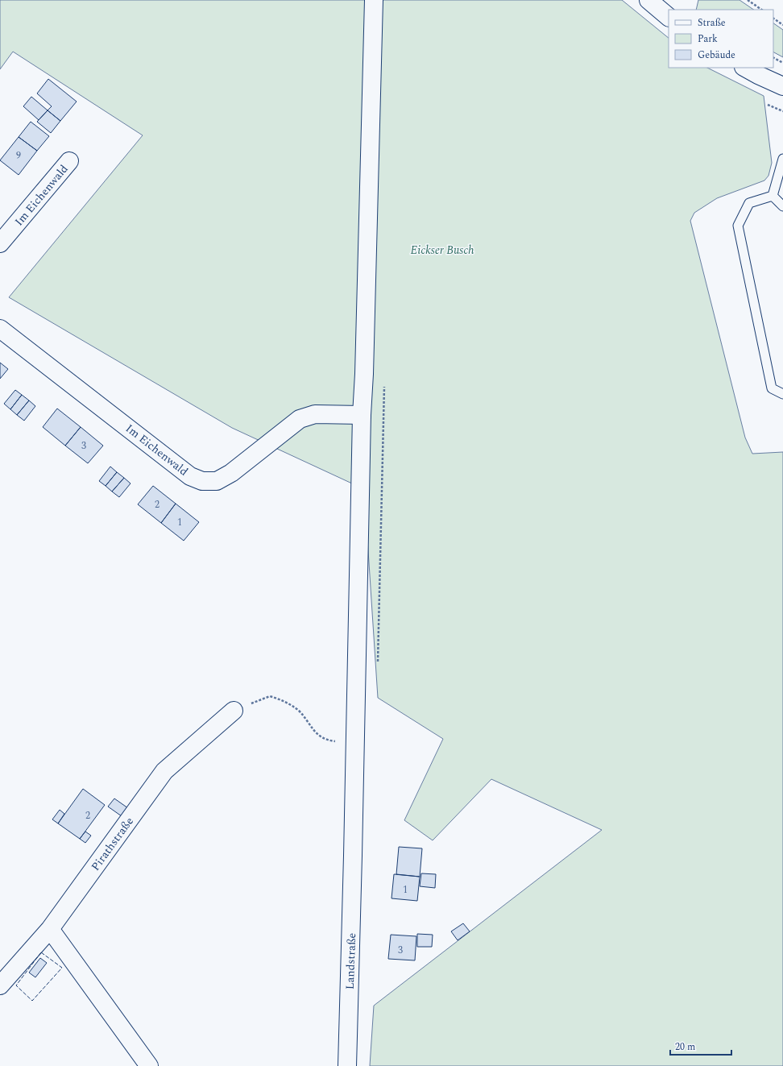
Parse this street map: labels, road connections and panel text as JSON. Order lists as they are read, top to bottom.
{
  "streets": {
    "main road": ["Im Eichenwald", "Pirathstraße", "Landstraße"]
  },
  "crossings": [
    ["Im Eichenwald", "Landstraße"]
  ],
  "parks": ["Eickser Busch"],
  "house_numbers": [
    "9",
    "3",
    "2",
    "1",
    "2",
    "1",
    "3"
  ],
  "legend": ["Straße", "Park", "Gebäude"],
  "scale_bar": "20 m"
}
